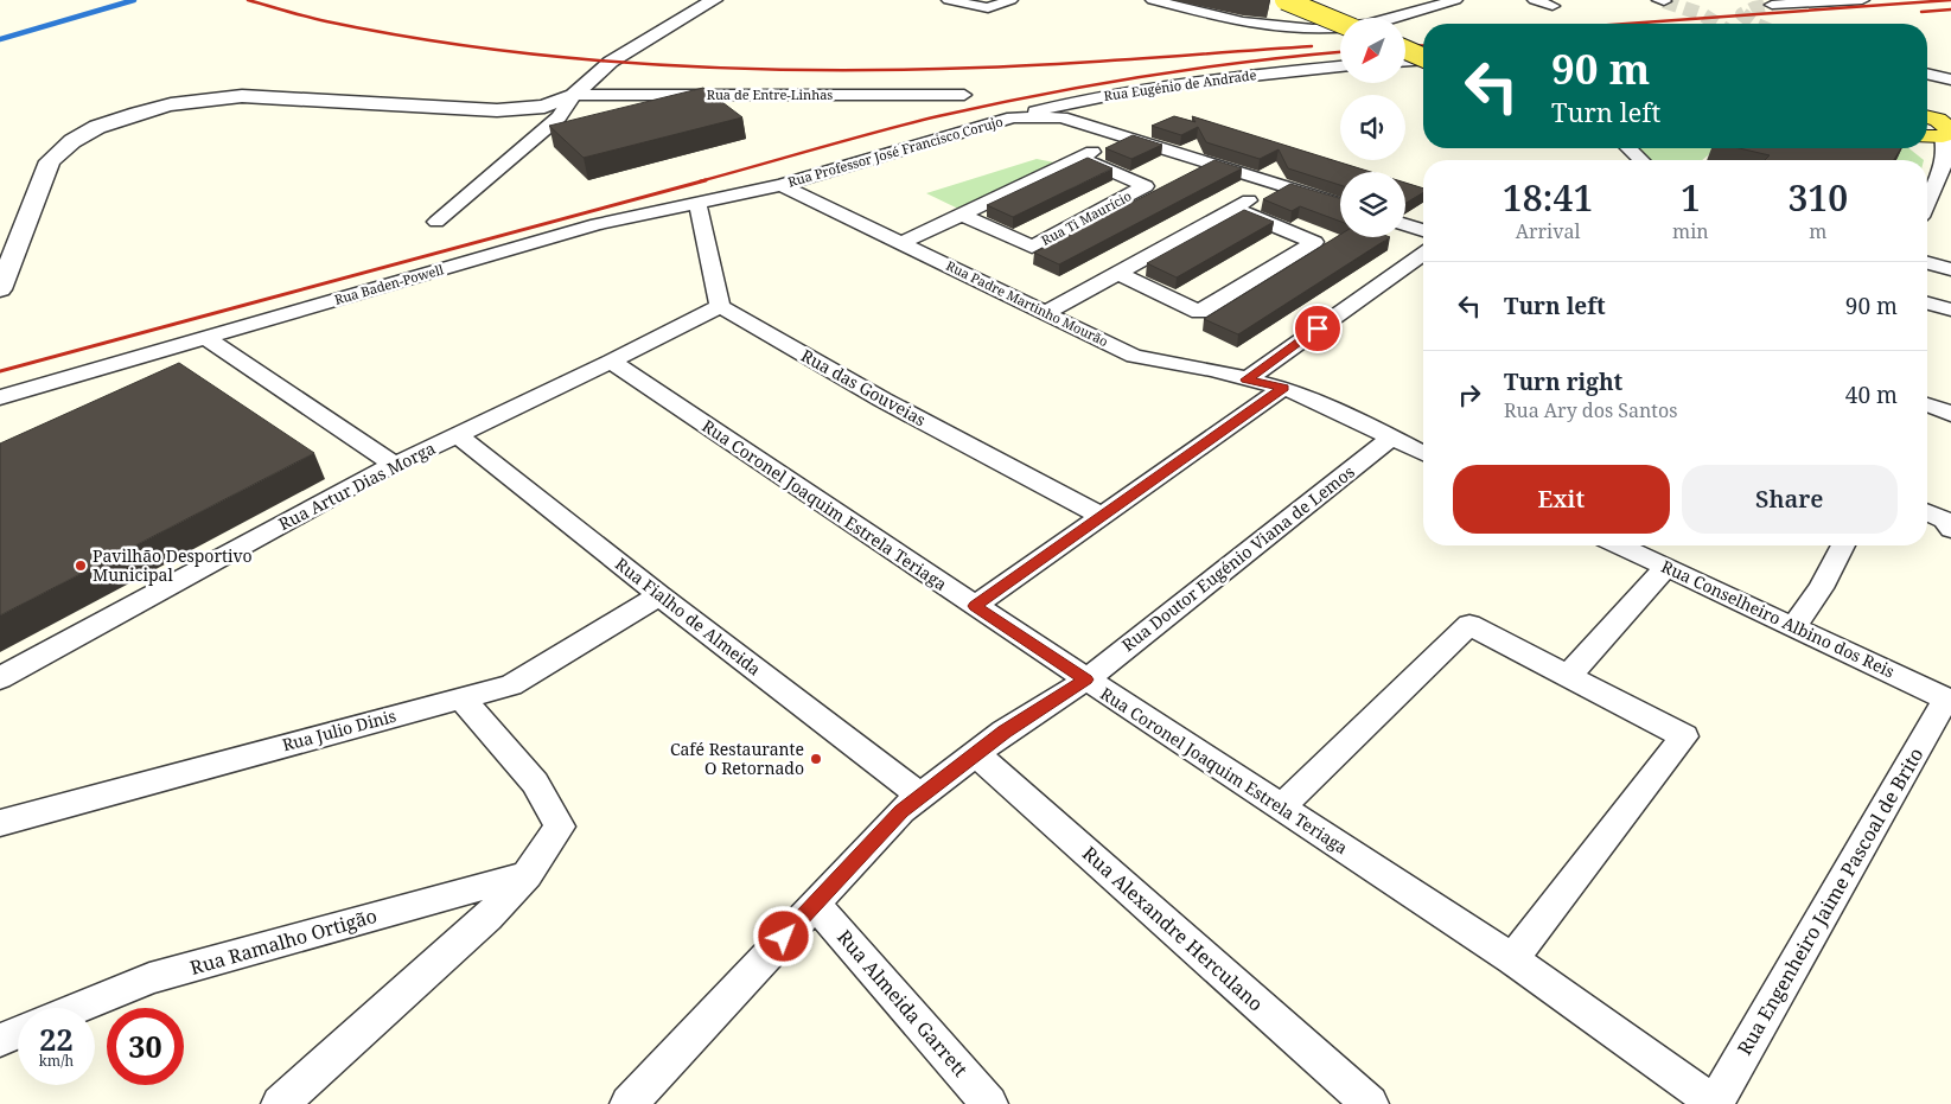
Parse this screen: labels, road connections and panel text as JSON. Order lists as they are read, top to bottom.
{
  "streets": {
    "street": [
      "Rua Eugénio de Andrade",
      "Rua de Entre-Linhas",
      "Rua Professor José Francisco Corujo",
      "Rua Ti Maurício",
      "Rua Baden-Powell",
      "Rua Padre Martinho Mourão",
      "Rua das Gouveias",
      "Rua Artur Dias Morga",
      "Rua Coronel Joaquim Estrela Teriaga",
      "Rua Doutor Eugénio Viana de Lemos",
      "Rua Fialho de Almeida",
      "Rua Conselheiro Albino dos Reis",
      "Rua Julio Dinis",
      "Rua Engenheiro Jaime Pascoal de Brito",
      "Rua Alexandre Herculano",
      "Rua Ramalho Ortigão",
      "Rua Almeida Garrett"
    ]
  },
  "crossings": [
    ["Rua Eugénio de Andrade", "Rua Professor José Francisco Corujo"],
    ["Rua Professor José Francisco Corujo", "Rua Baden-Powell"],
    ["Rua Professor José Francisco Corujo", "Rua Padre Martinho Mourão"],
    ["Rua Baden-Powell", "Rua Padre Martinho Mourão"],
    ["Rua das Gouveias", "Rua Artur Dias Morga"],
    ["Rua Artur Dias Morga", "Rua Coronel Joaquim Estrela Teriaga"],
    ["Rua Artur Dias Morga", "Rua Fialho de Almeida"],
    ["Rua Coronel Joaquim Estrela Teriaga", "Rua Doutor Eugénio Viana de Lemos"],
    ["Rua Coronel Joaquim Estrela Teriaga", "Rua Engenheiro Jaime Pascoal de Brito"],
    ["Rua Doutor Eugénio Viana de Lemos", "Rua Fialho de Almeida"],
    ["Rua Doutor Eugénio Viana de Lemos", "Rua Alexandre Herculano"],
    ["Rua Doutor Eugénio Viana de Lemos", "Rua Almeida Garrett"],
    ["Rua Fialho de Almeida", "Rua Julio Dinis"],
    ["Rua Conselheiro Albino dos Reis", "Rua Engenheiro Jaime Pascoal de Brito"]
  ],
  "places": ["Pavilhão Desportivo Municipal", "Café Restaurante O Retornado"],
  "north": "bottom left",
  "page": {
    "turn": ["90 m", "Turn left"],
    "eta": [
      "18:41",
      "Arrival",
      "1",
      "min",
      "310",
      "m"
    ],
    "list": [
      {
        "name": "Turn left",
        "value": "90 m"
      },
      {
        "name": "Turn right",
        "note": "Rua Ary dos Santos",
        "value": "40 m"
      }
    ],
    "buttons": ["Exit", "Share"],
    "speed": "22 km/h",
    "limit": "30"
  }
}
